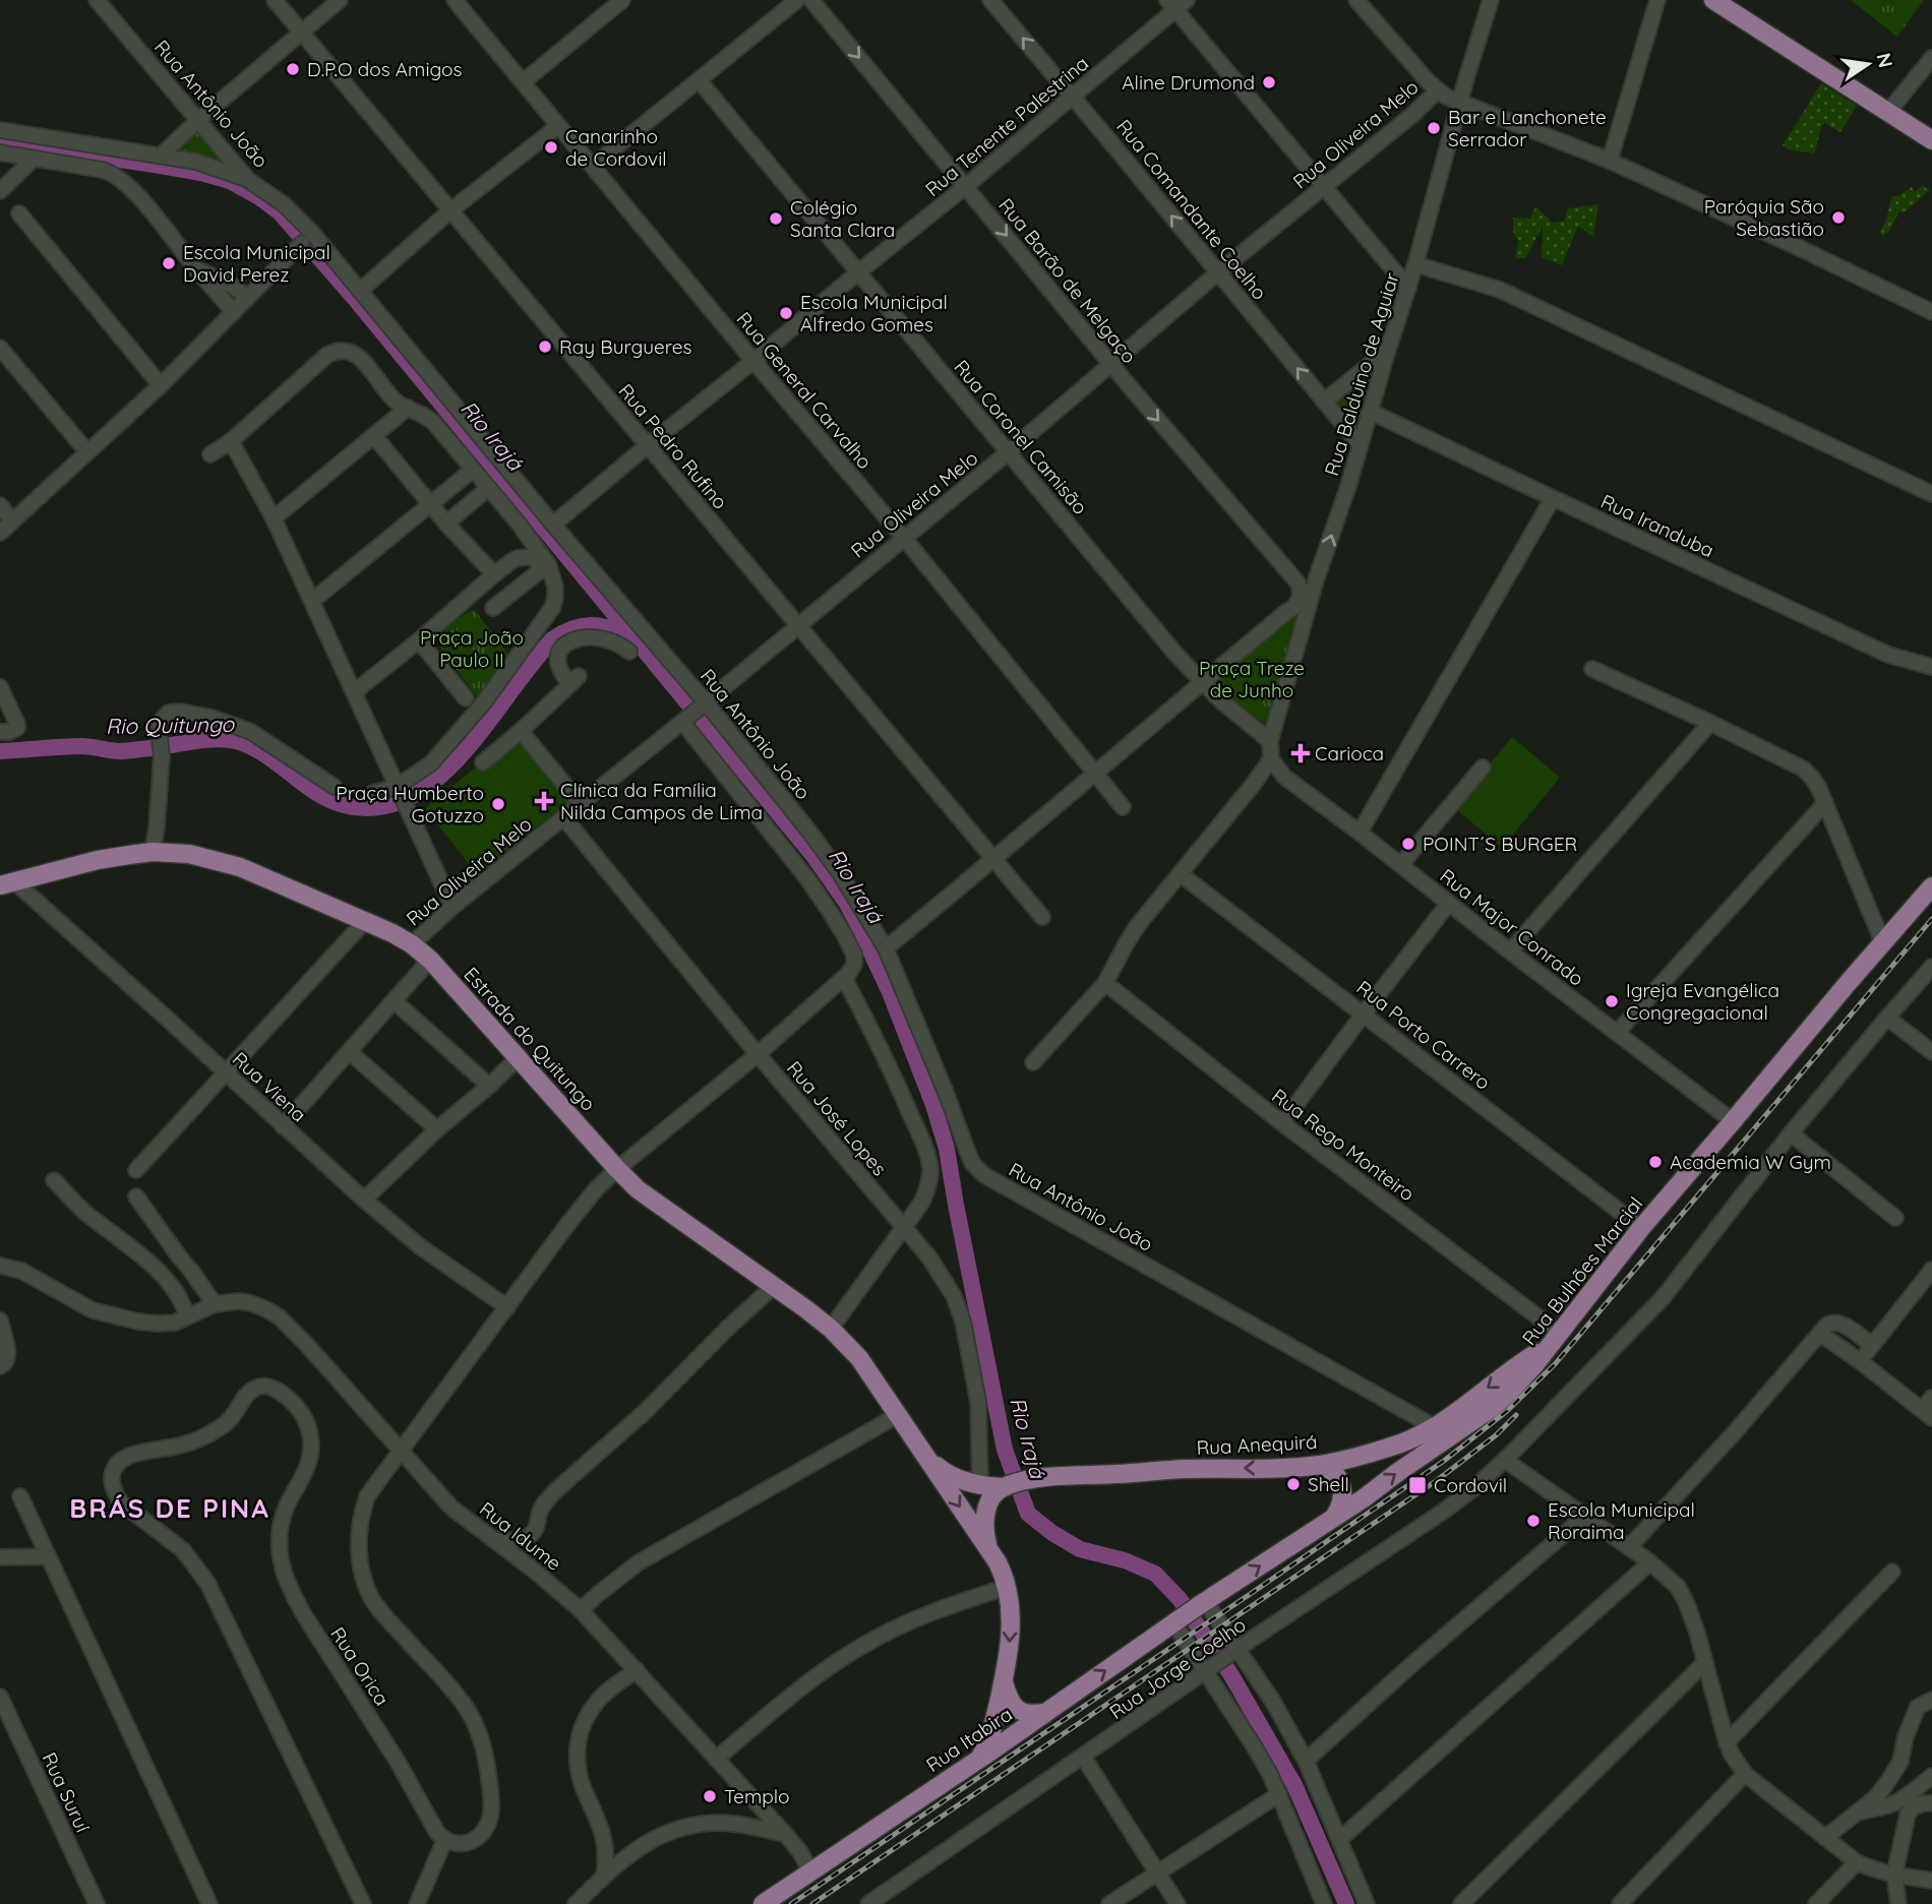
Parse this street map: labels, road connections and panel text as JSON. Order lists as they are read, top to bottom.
{
  "streets": {
    "main road": [
      "Estrada do Quitungo",
      "Rua Bulhões Marcial",
      "Rua Anequirá",
      "Rua Itabira"
    ],
    "street": [
      "Rua Antônio João",
      "Rua Tenente Palestrina",
      "Rua Oliveira Melo",
      "Rua Comandante Coelho",
      "Rua Barão de Melgaço",
      "Rua Balduino de Aguiar",
      "Rua General Carvalho",
      "Rua Coronel Camisão",
      "Rua Pedro Rufino",
      "Rua Iranduba",
      "Rua Major Conrado",
      "Rua Porto Carrero",
      "Rua Viena",
      "Rua José Lopes",
      "Rua Rego Monteiro",
      "Rua Idume",
      "Rua Orica",
      "Rua Jorge Coelho",
      "Rua Suruí"
    ]
  },
  "crossings": [
    ["Rua Antônio João", "Rua Tenente Palestrina"],
    ["Rua Antônio João", "Rua Oliveira Melo"],
    ["Rua Antônio João", "Rua Anequirá"],
    ["Rua Tenente Palestrina", "Rua Comandante Coelho"],
    ["Rua Tenente Palestrina", "Rua Barão de Melgaço"],
    ["Rua Tenente Palestrina", "Rua General Carvalho"],
    ["Rua Tenente Palestrina", "Rua Coronel Camisão"],
    ["Rua Tenente Palestrina", "Rua Pedro Rufino"],
    ["Rua Oliveira Melo", "Rua Comandante Coelho"],
    ["Rua Oliveira Melo", "Rua Barão de Melgaço"],
    ["Rua Oliveira Melo", "Rua General Carvalho"],
    ["Rua Oliveira Melo", "Rua Coronel Camisão"],
    ["Rua Oliveira Melo", "Rua Pedro Rufino"],
    ["Rua Oliveira Melo", "Estrada do Quitungo"],
    ["Rua Oliveira Melo", "Rua José Lopes"],
    ["Rua Comandante Coelho", "Rua Balduino de Aguiar"],
    ["Rua Balduino de Aguiar", "Rua Coronel Camisão"],
    ["Rua Balduino de Aguiar", "Rua Iranduba"],
    ["Rua Balduino de Aguiar", "Rua Major Conrado"],
    ["Rua Major Conrado", "Rua Bulhões Marcial"],
    ["Rua Porto Carrero", "Rua Bulhões Marcial"],
    ["Estrada do Quitungo", "Rua Viena"],
    ["Estrada do Quitungo", "Rua José Lopes"],
    ["Estrada do Quitungo", "Rua Anequirá"],
    ["Estrada do Quitungo", "Rua Itabira"],
    ["Rua Rego Monteiro", "Rua Bulhões Marcial"],
    ["Rua Rego Monteiro", "Rua Anequirá"],
    ["Rua Bulhões Marcial", "Rua Anequirá"],
    ["Rua Bulhões Marcial", "Rua Itabira"],
    ["Rua Idume", "Rua Itabira"]
  ],
  "one_way": [
    "Rua Comandante Coelho",
    "Rua Barão de Melgaço",
    "Rua Bulhões Marcial",
    "Rua Anequirá"
  ],
  "districts": ["BRÁS DE PINA"],
  "water": ["Rio Irajá", "Rio Quitungo"],
  "parks": ["Praça João Paulo II", "Praça Treze de Junho"],
  "places": {
    "other": [
      "D.P.O dos Amigos",
      "Aline Drumond",
      "Bar e Lanchonete Serrador",
      "Canarinho de Cordovil",
      "Paróquia São Sebastião",
      "Colégio Santa Clara",
      "Escola Municipal David Perez",
      "Escola Municipal Alfredo Gomes",
      "Ray Burgueres",
      "Praça Humberto Gotuzzo",
      "POINT´S BURGER",
      "Igreja Evangélica Congregacional",
      "Academia W Gym",
      "Shell",
      "Escola Municipal Roraima",
      "Templo"
    ],
    "health": ["Carioca", "Clínica da Família Nilda Campos de Lima"],
    "transit": ["Cordovil"]
  },
  "north": "right"
}
